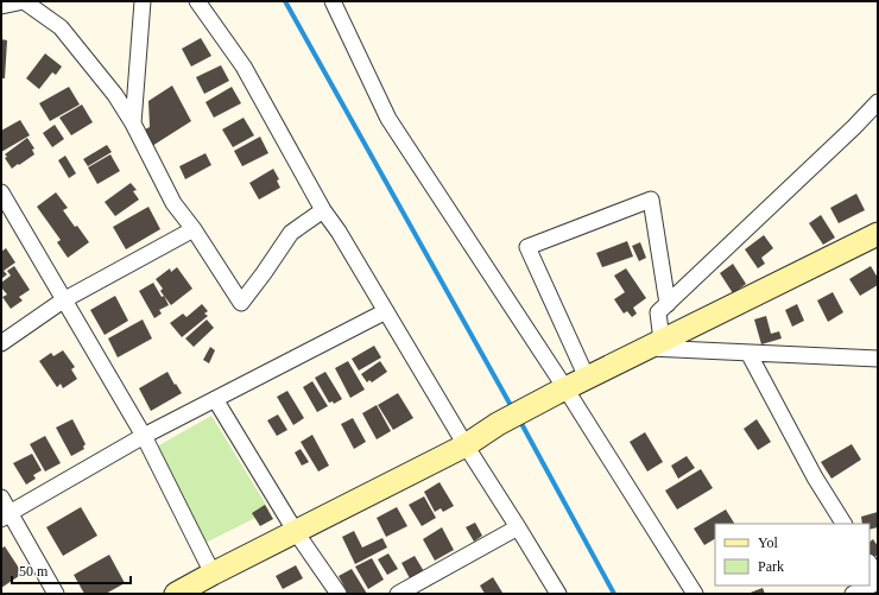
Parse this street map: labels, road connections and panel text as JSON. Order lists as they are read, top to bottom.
{
  "legend": ["Yol", "Park"],
  "scale_bar": "50 m"
}
